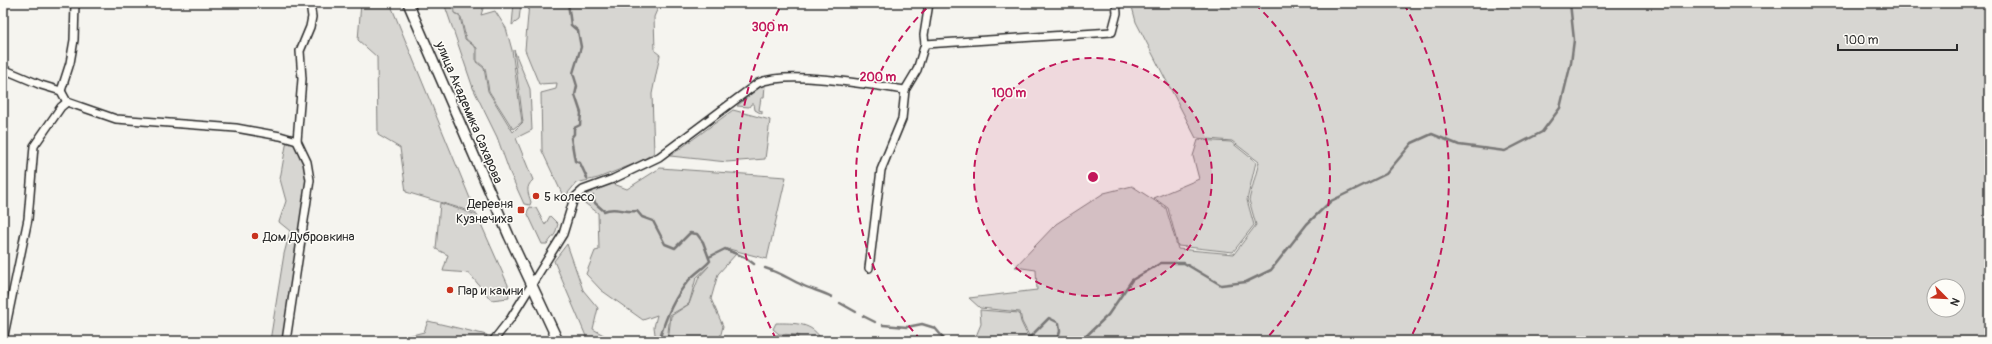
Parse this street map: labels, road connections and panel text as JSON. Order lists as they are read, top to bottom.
{
  "streets": {
    "main road": ["улица Академика Сахарова"]
  },
  "places": {
    "other": ["5 колесо", "Дом Дубровкина", "Пар и камни"],
    "transit": ["Деревня Кузнечиха"]
  },
  "scale_bar": "100 m",
  "north": "bottom right",
  "rings": ["300 m", "200 m", "100 m"]
}
